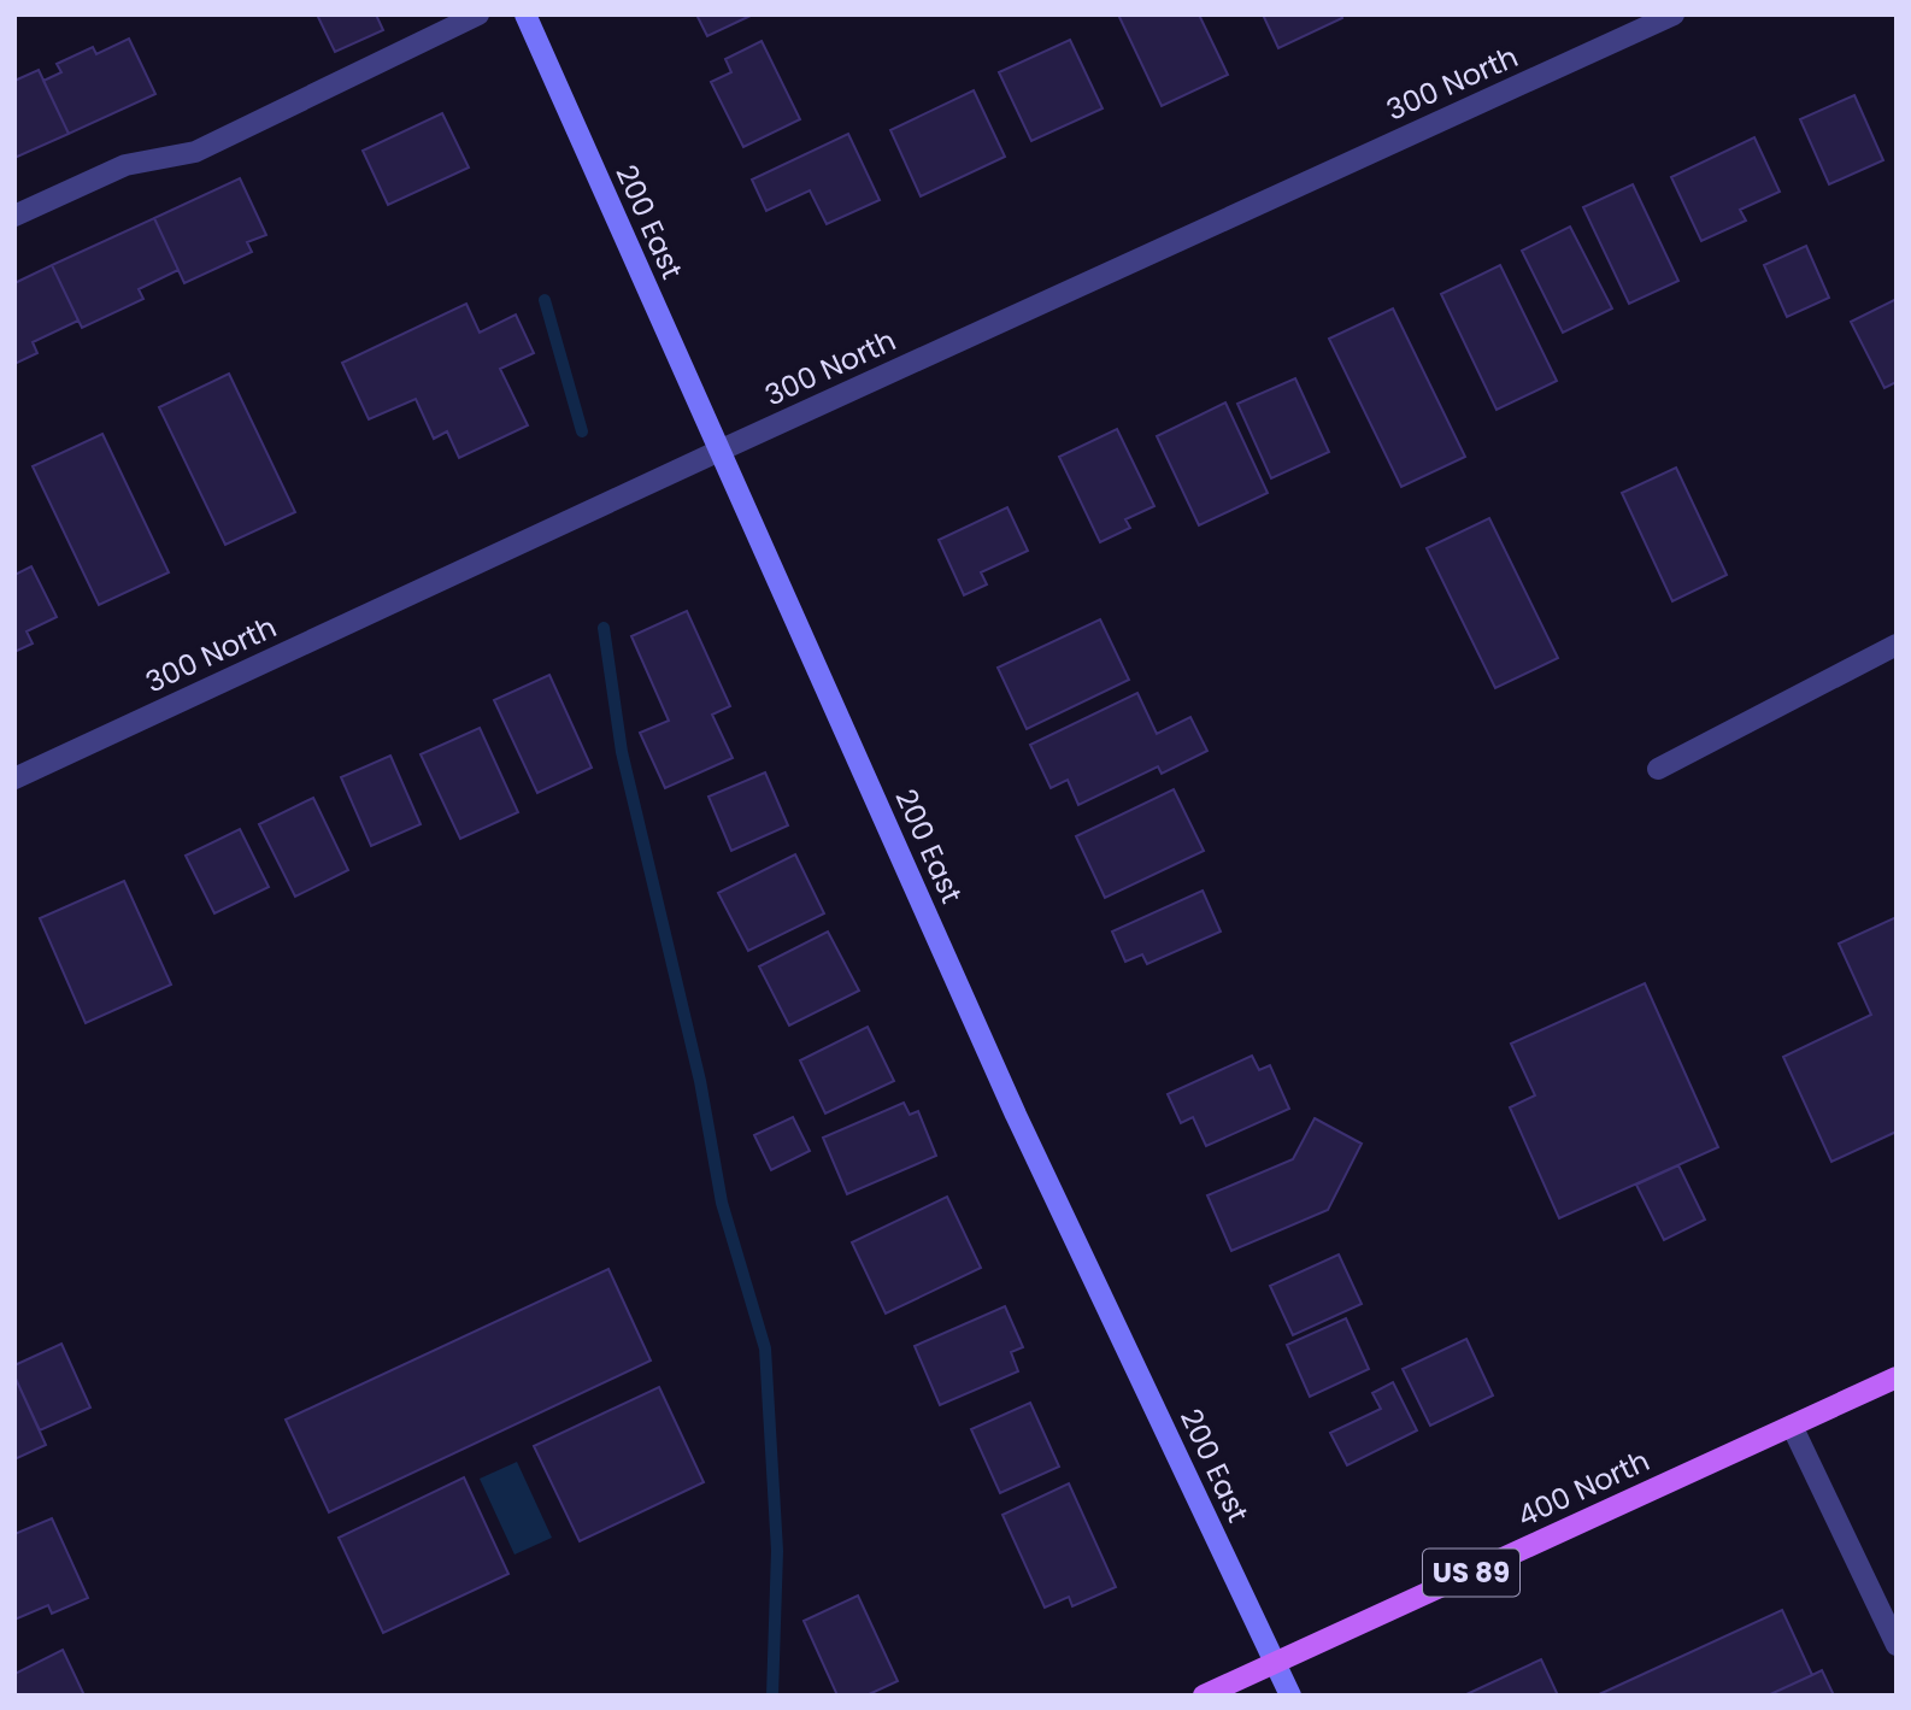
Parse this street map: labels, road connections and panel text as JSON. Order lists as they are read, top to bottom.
{
  "streets": {
    "main road": ["400 North", "US 89"],
    "street": ["300 North", "200 East"]
  },
  "crossings": [
    ["300 North", "200 East"],
    ["200 East", "400 North"]
  ]
}
